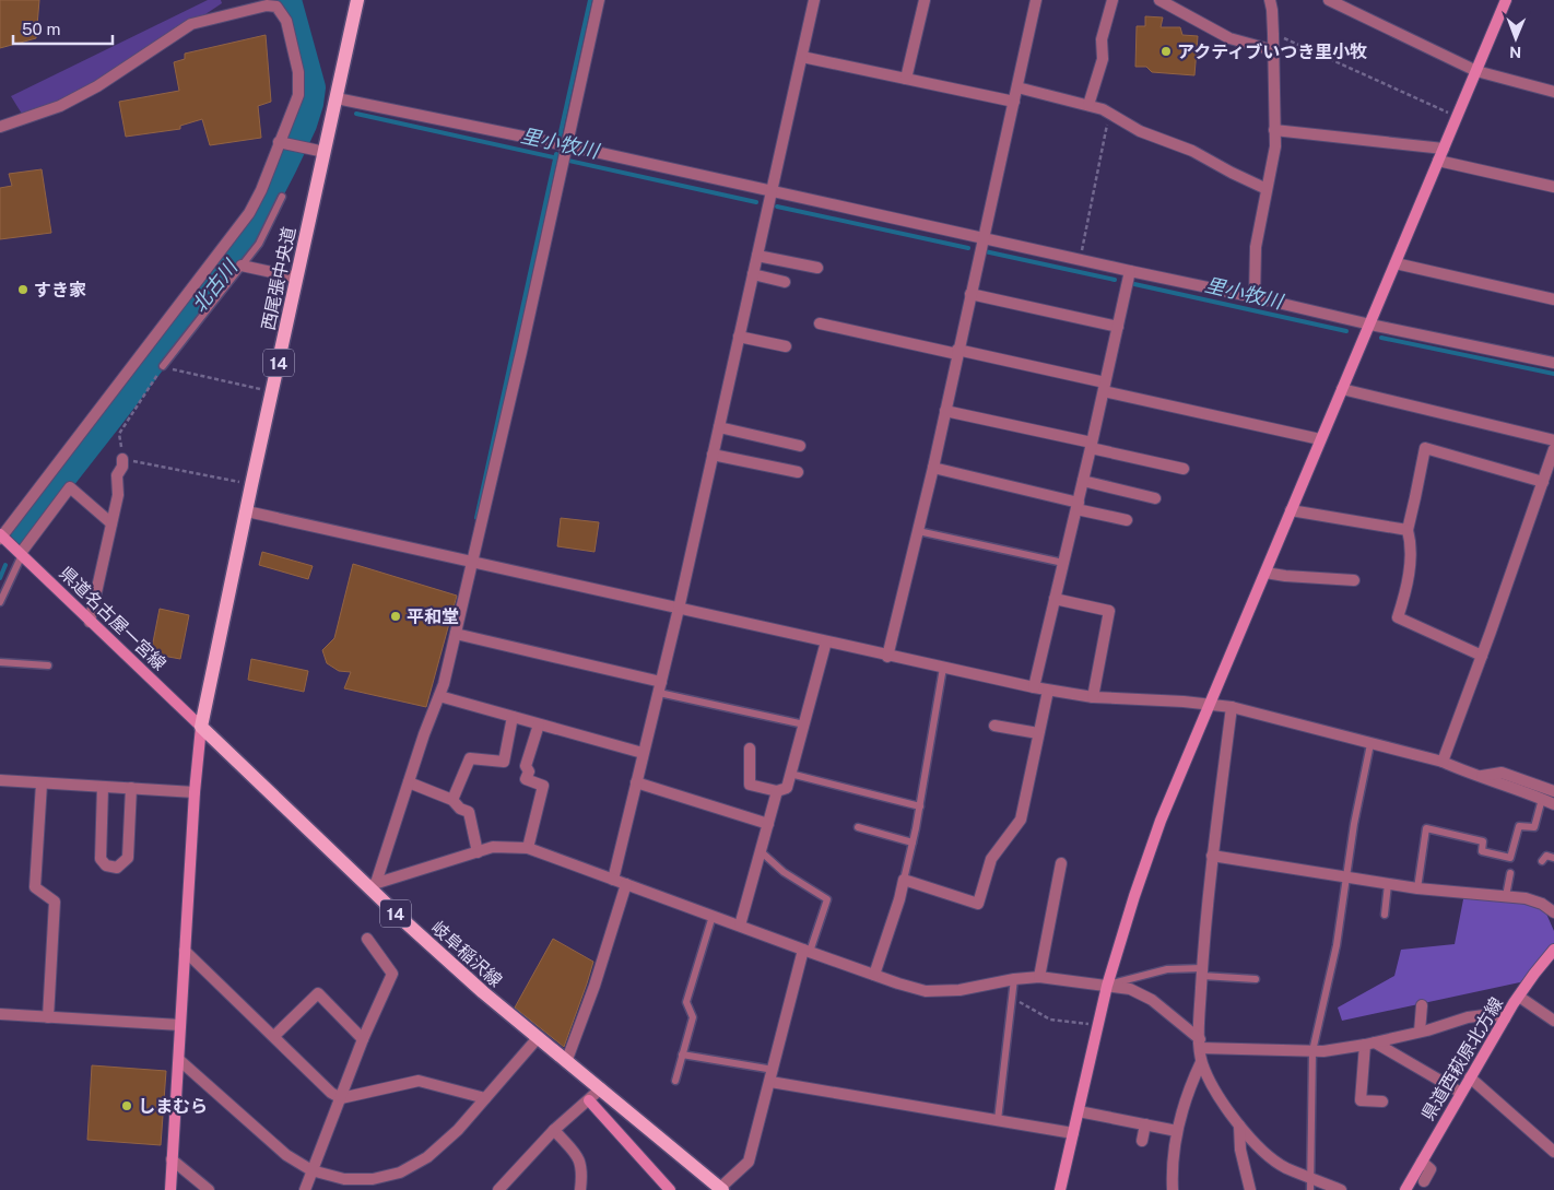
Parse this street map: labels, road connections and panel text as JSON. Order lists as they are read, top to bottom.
{
  "streets": {
    "main road": ["西尾張中央道", "14", "岐阜稲沢線"],
    "street": ["県道名古屋一宮線", "県道西萩原北方線"]
  },
  "crossings": [
    ["西尾張中央道", "14"],
    ["西尾張中央道", "県道名古屋一宮線"],
    ["西尾張中央道", "岐阜稲沢線"],
    ["14", "県道名古屋一宮線"],
    ["14", "岐阜稲沢線"],
    ["県道名古屋一宮線", "岐阜稲沢線"]
  ],
  "water": ["里小牧川", "北古川"],
  "places": [
    "アクティブいつき里小牧",
    "すき家",
    "平和堂",
    "しまむら"
  ],
  "scale_bar": "50 m",
  "north": "bottom"
}
